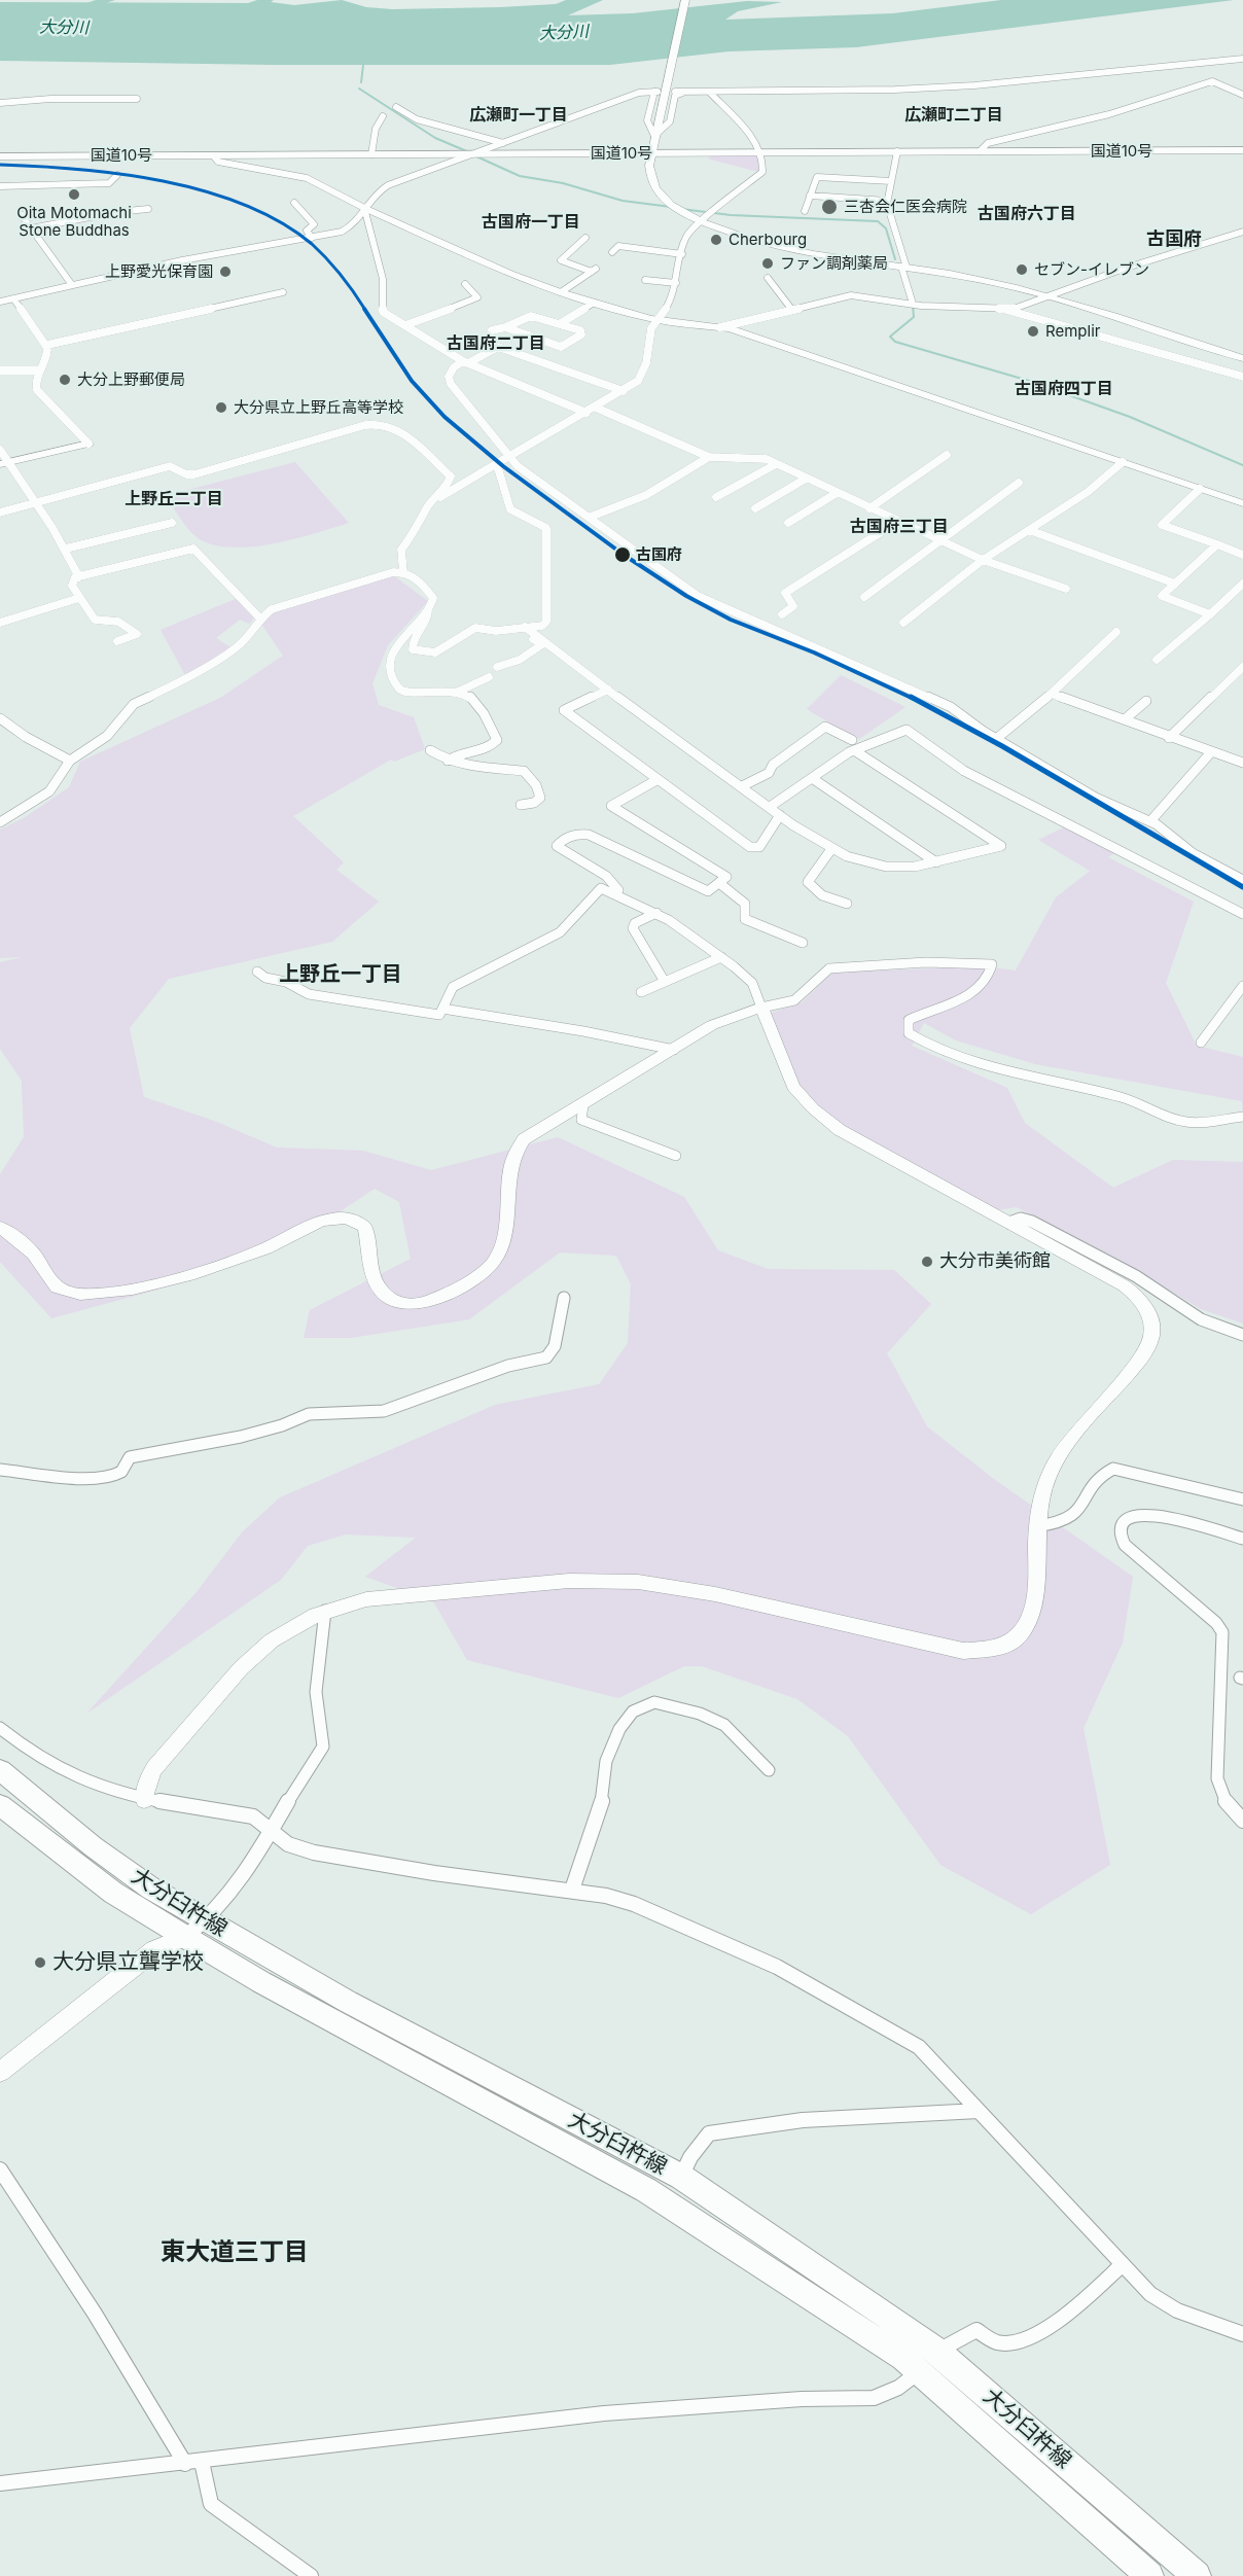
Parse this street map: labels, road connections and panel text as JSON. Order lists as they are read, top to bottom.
{
  "streets": {
    "highway": ["国道10号"],
    "main road": ["大分臼杵線"]
  },
  "districts": [
    "広瀬町一丁目",
    "広瀬町二丁目",
    "古国府六丁目",
    "古国府一丁目",
    "古国府",
    "古国府二丁目",
    "古国府四丁目",
    "上野丘二丁目",
    "古国府三丁目",
    "上野丘一丁目",
    "東大道三丁目"
  ],
  "water": ["大分川"],
  "places": [
    "Oita Motomachi Stone Buddhas",
    "三杏会仁医会病院",
    "Cherbourg",
    "ファン調剤薬局",
    "セブン-イレブン",
    "上野愛光保育園",
    "Remplir",
    "大分上野郵便局",
    "大分県立上野丘高等学校",
    "古国府",
    "大分市美術館",
    "大分県立聾学校"
  ]
}
